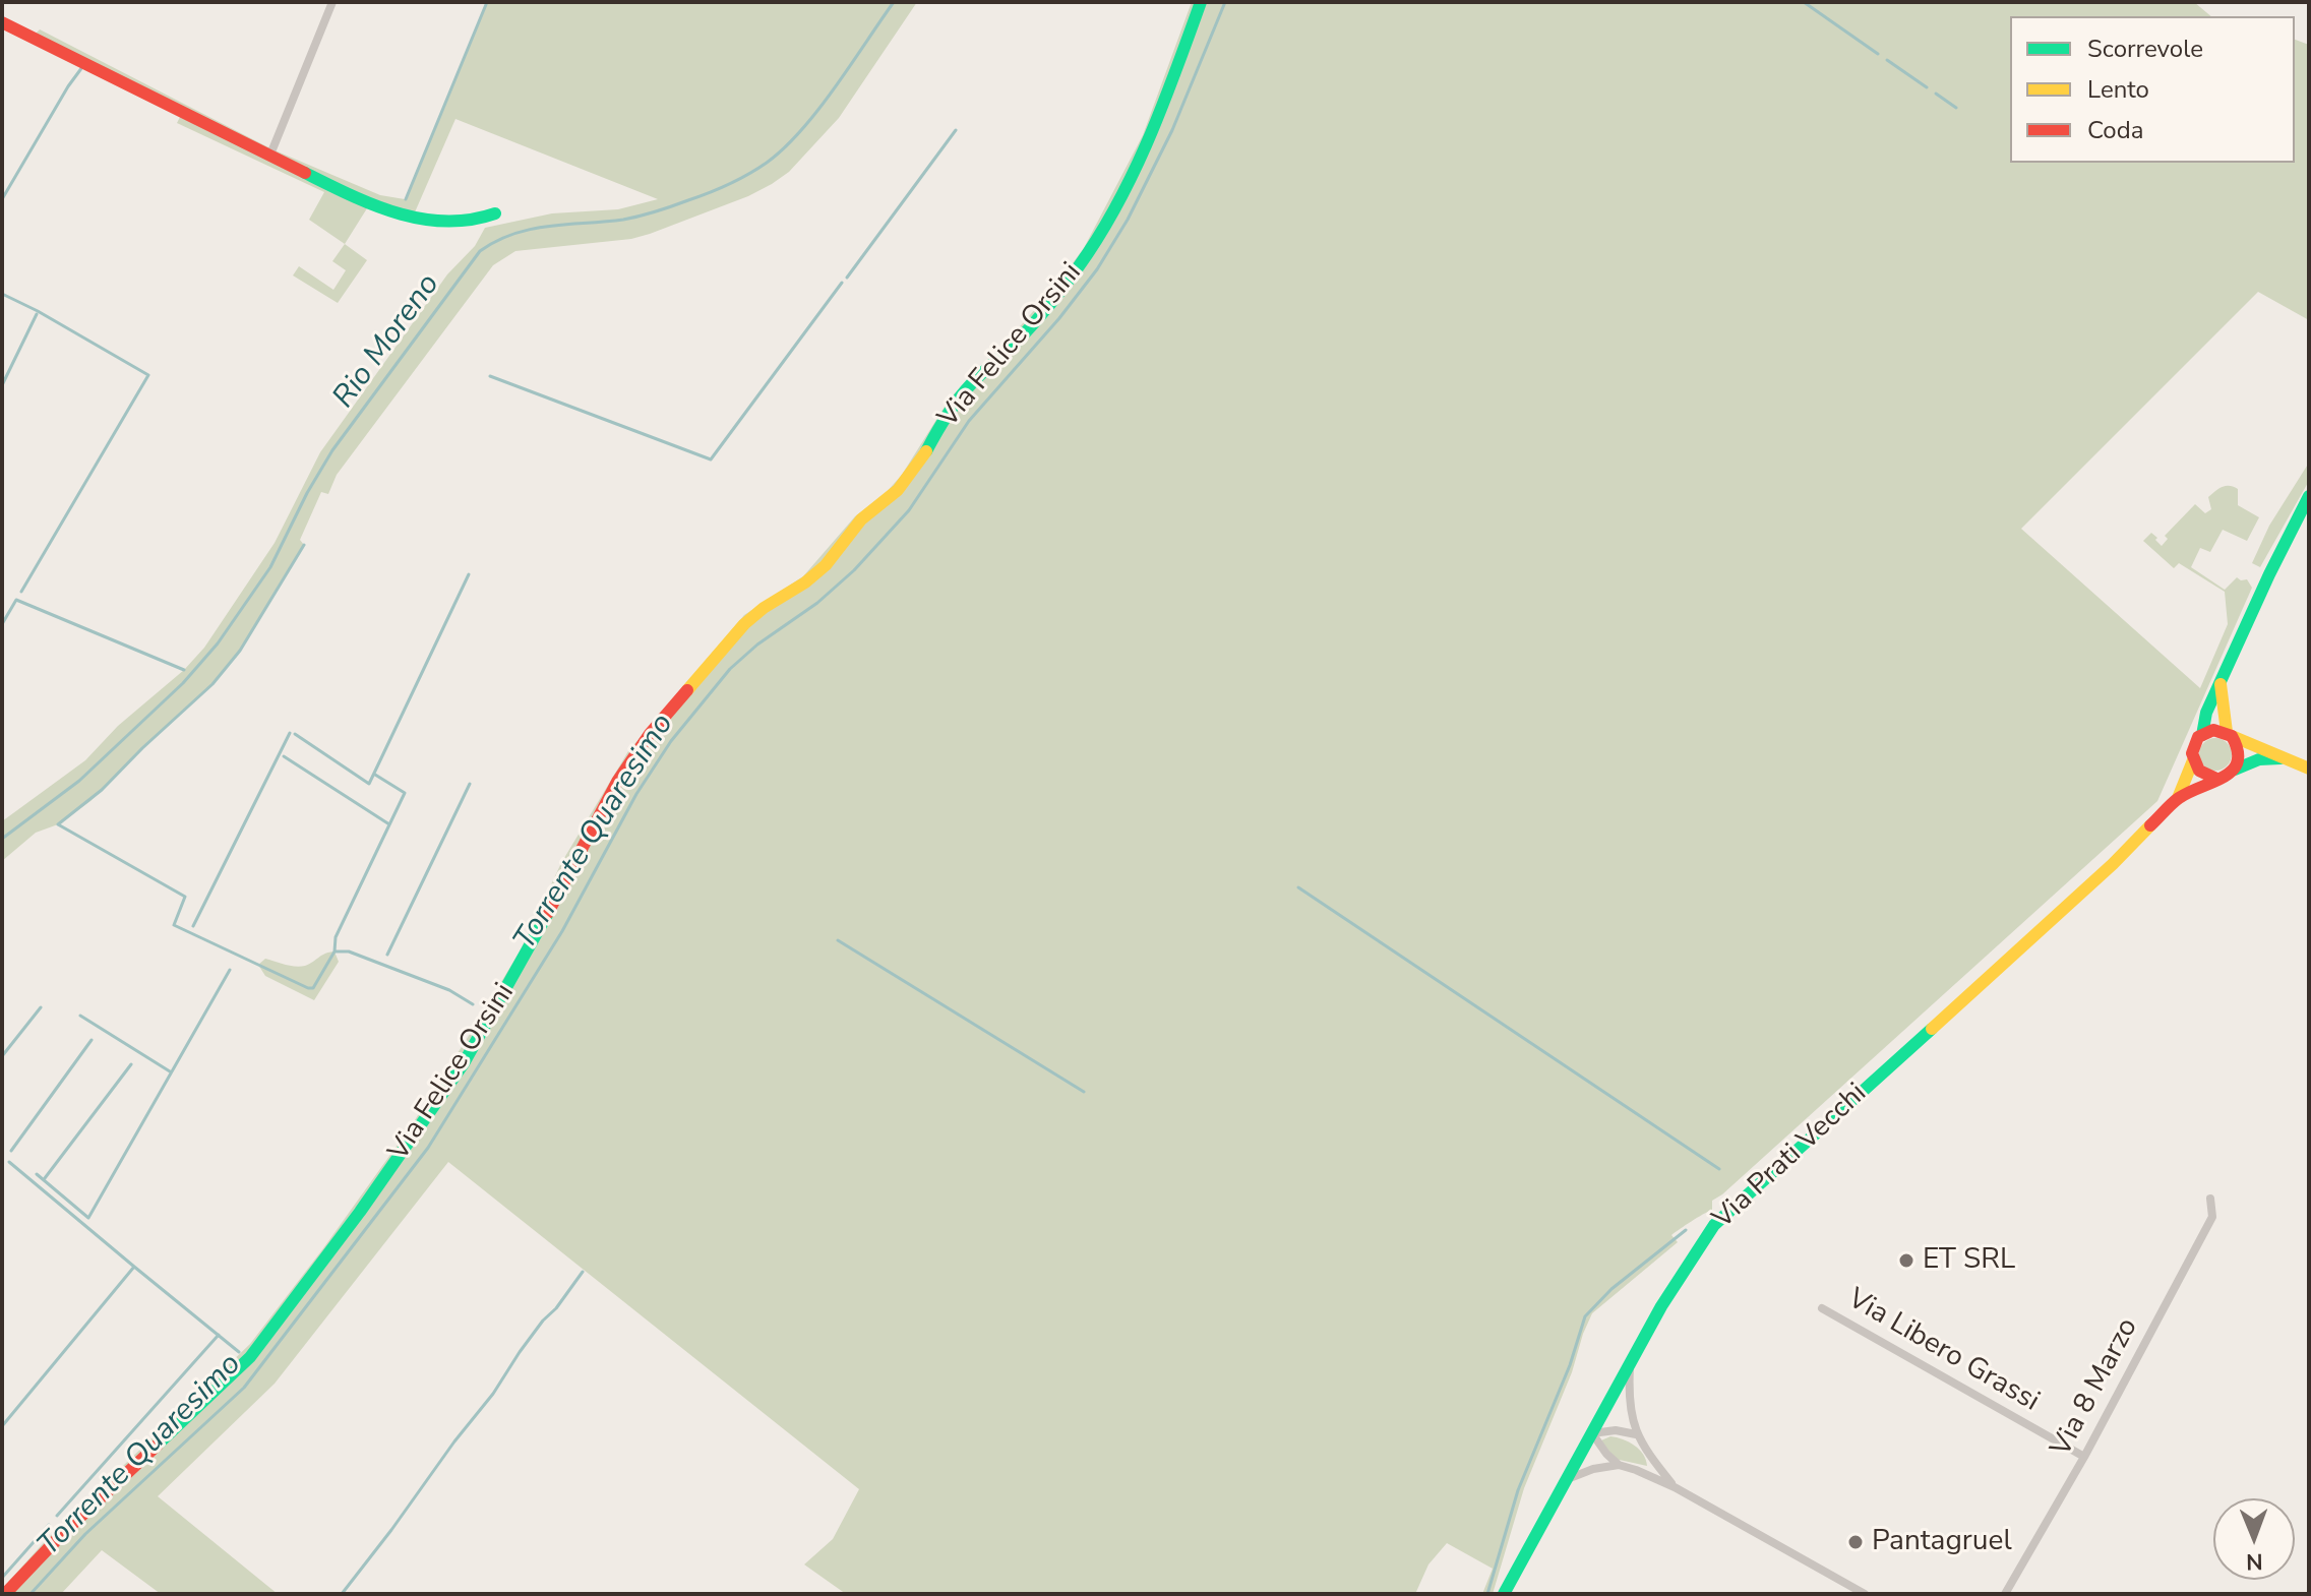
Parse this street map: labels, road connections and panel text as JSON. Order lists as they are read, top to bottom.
{
  "streets": {
    "street": [
      "Via Felice Orsini",
      "Via Prati Vecchi",
      "Via Libero Grassi",
      "Via 8 Marzo"
    ]
  },
  "crossings": [
    ["Via Libero Grassi", "Via 8 Marzo"]
  ],
  "water": ["Rio Moreno", "Torrente Quaresimo"],
  "places": ["ET SRL", "Pantagruel"],
  "legend": ["Scorrevole", "Lento", "Coda"],
  "north": "bottom"
}
